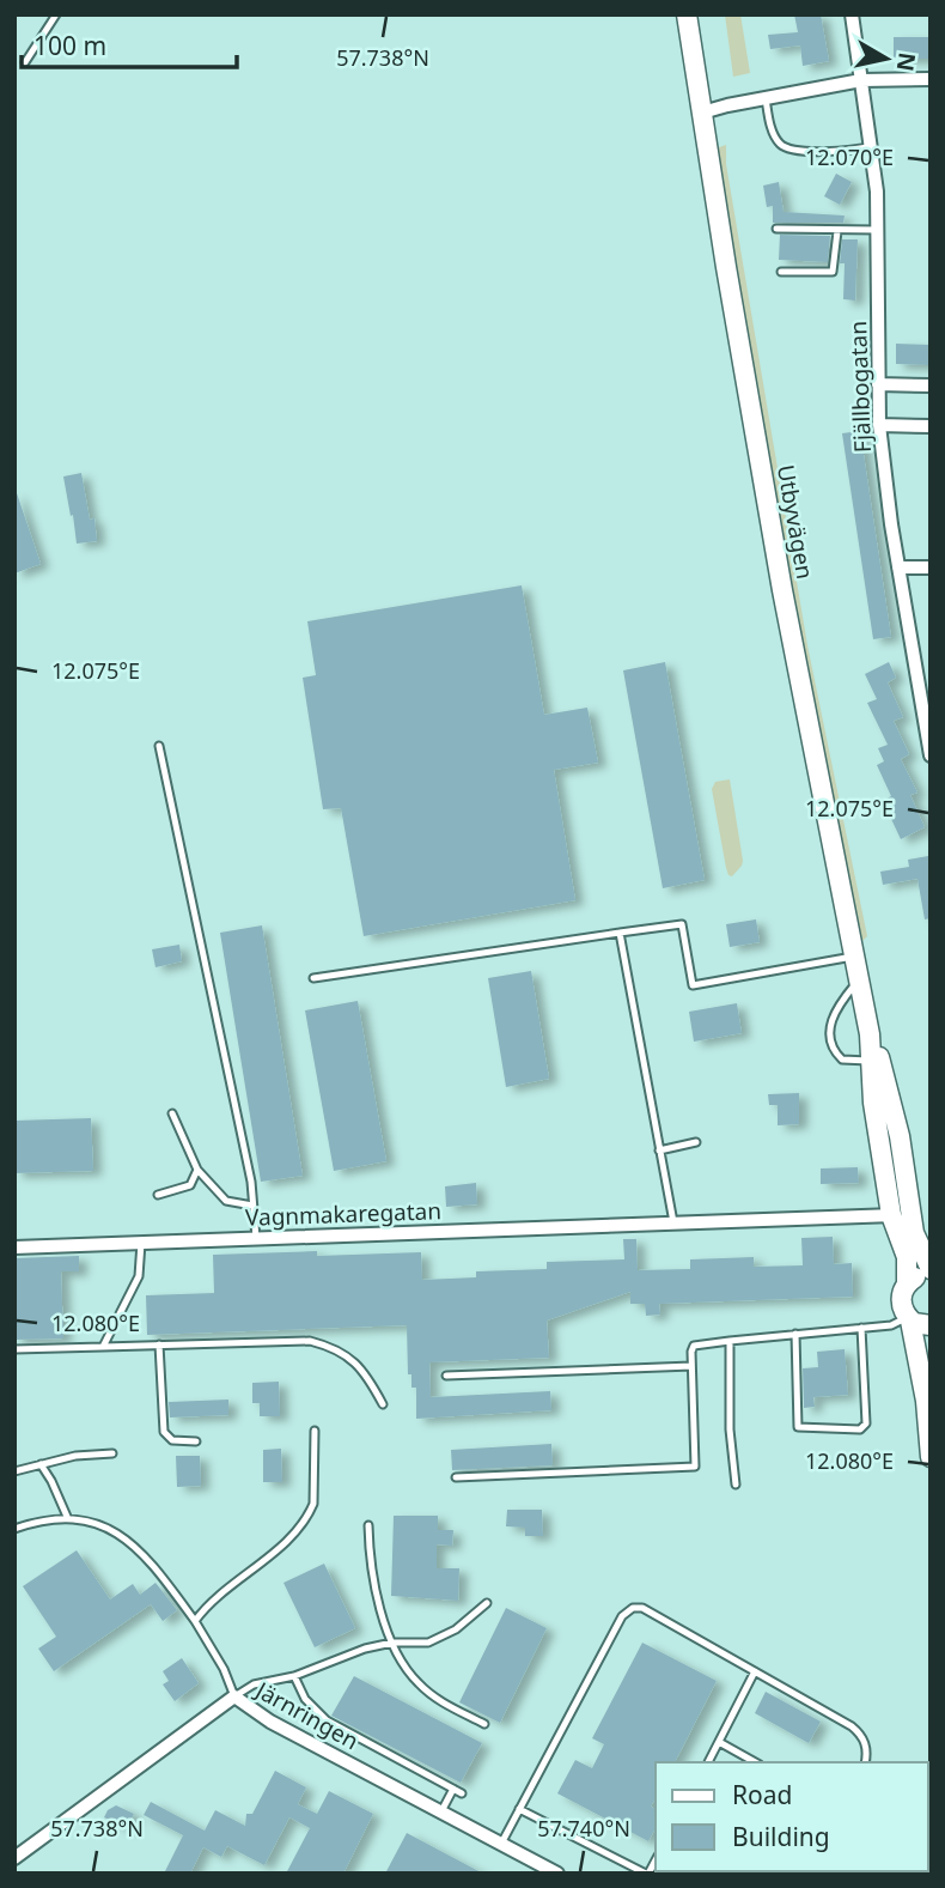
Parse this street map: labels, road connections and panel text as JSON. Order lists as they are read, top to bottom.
{
  "streets": {
    "street": [
      "Fjällbogatan",
      "Utbyvägen",
      "Vagnmakaregatan",
      "Järnringen"
    ]
  },
  "crossings": [
    ["Utbyvägen", "Vagnmakaregatan"]
  ],
  "legend": ["Road", "Building"],
  "scale_bar": "100 m",
  "north": "right",
  "coordinates": [
    "57.738°N",
    "12.070°E",
    "12.075°E",
    "12.080°E",
    "57.740°N"
  ]
}
